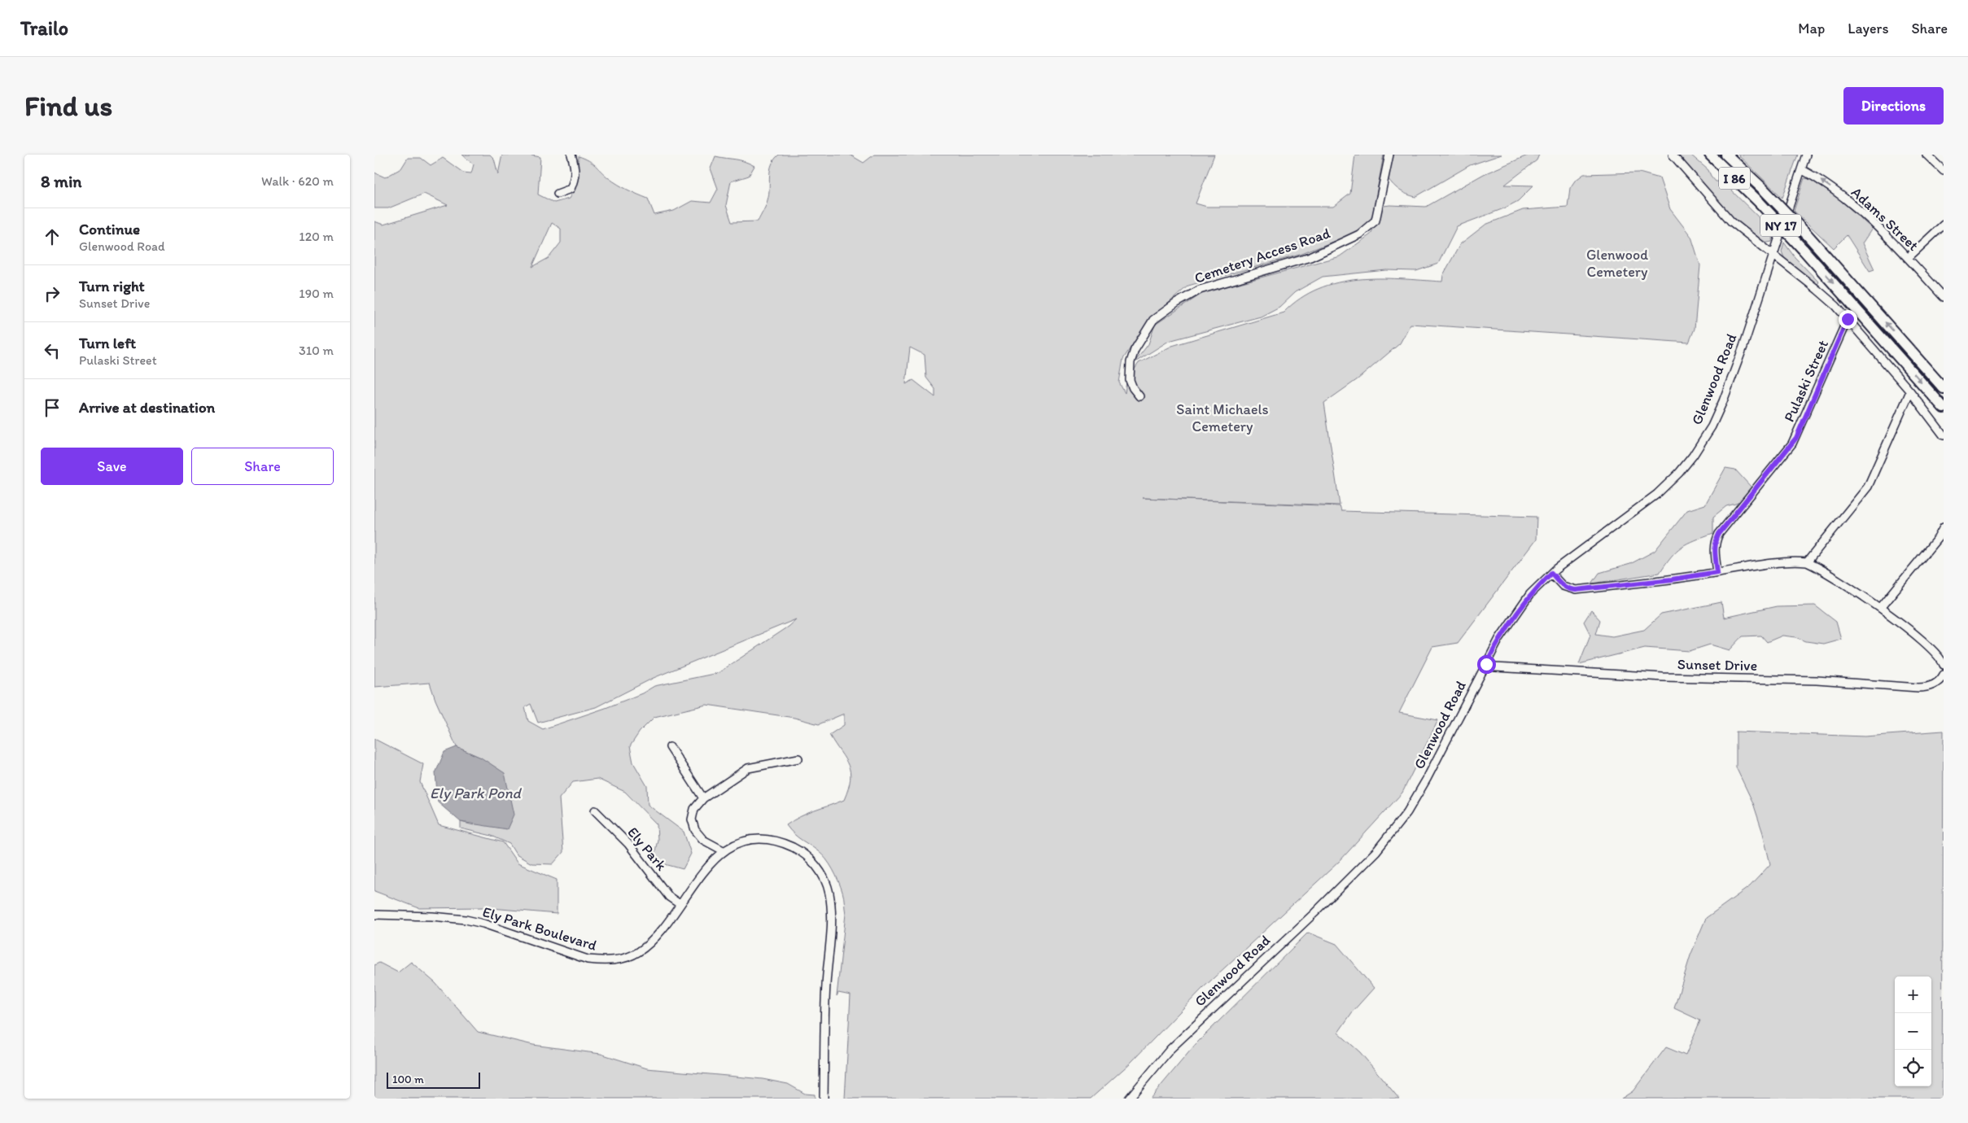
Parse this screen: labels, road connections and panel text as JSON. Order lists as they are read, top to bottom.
{
  "streets": {
    "highway": ["I 86", "NY 17"],
    "street": [
      "Adams Street",
      "Cemetery Access Road",
      "Glenwood Road",
      "Pulaski Street",
      "Sunset Drive",
      "Ely Park",
      "Ely Park Boulevard"
    ]
  },
  "crossings": [
    ["I 86", "NY 17"],
    ["Adams Street", "Glenwood Road"],
    ["Glenwood Road", "Sunset Drive"],
    ["Ely Park", "Ely Park Boulevard"]
  ],
  "one_way": ["Adams Street"],
  "water": ["Ely Park Pond"],
  "parks": ["Glenwood Cemetery", "Saint Michaels Cemetery"],
  "scale_bar": "100 m",
  "page": {
    "header": "Trailo",
    "nav": ["Map", "Layers", "Share"],
    "buttons": [
      "Directions",
      ["Save", "Share"]
    ],
    "title": "Find us",
    "heading": ["8 min", "Walk · 620 m"],
    "list": [
      ["Continue", "Glenwood Road", "120 m"],
      ["Turn right", "Sunset Drive", "190 m"],
      ["Turn left", "Pulaski Street", "310 m"],
      "Arrive at destination"
    ],
    "map_buttons": ["+", "−"],
    "scale": "100 m"
  }
}
